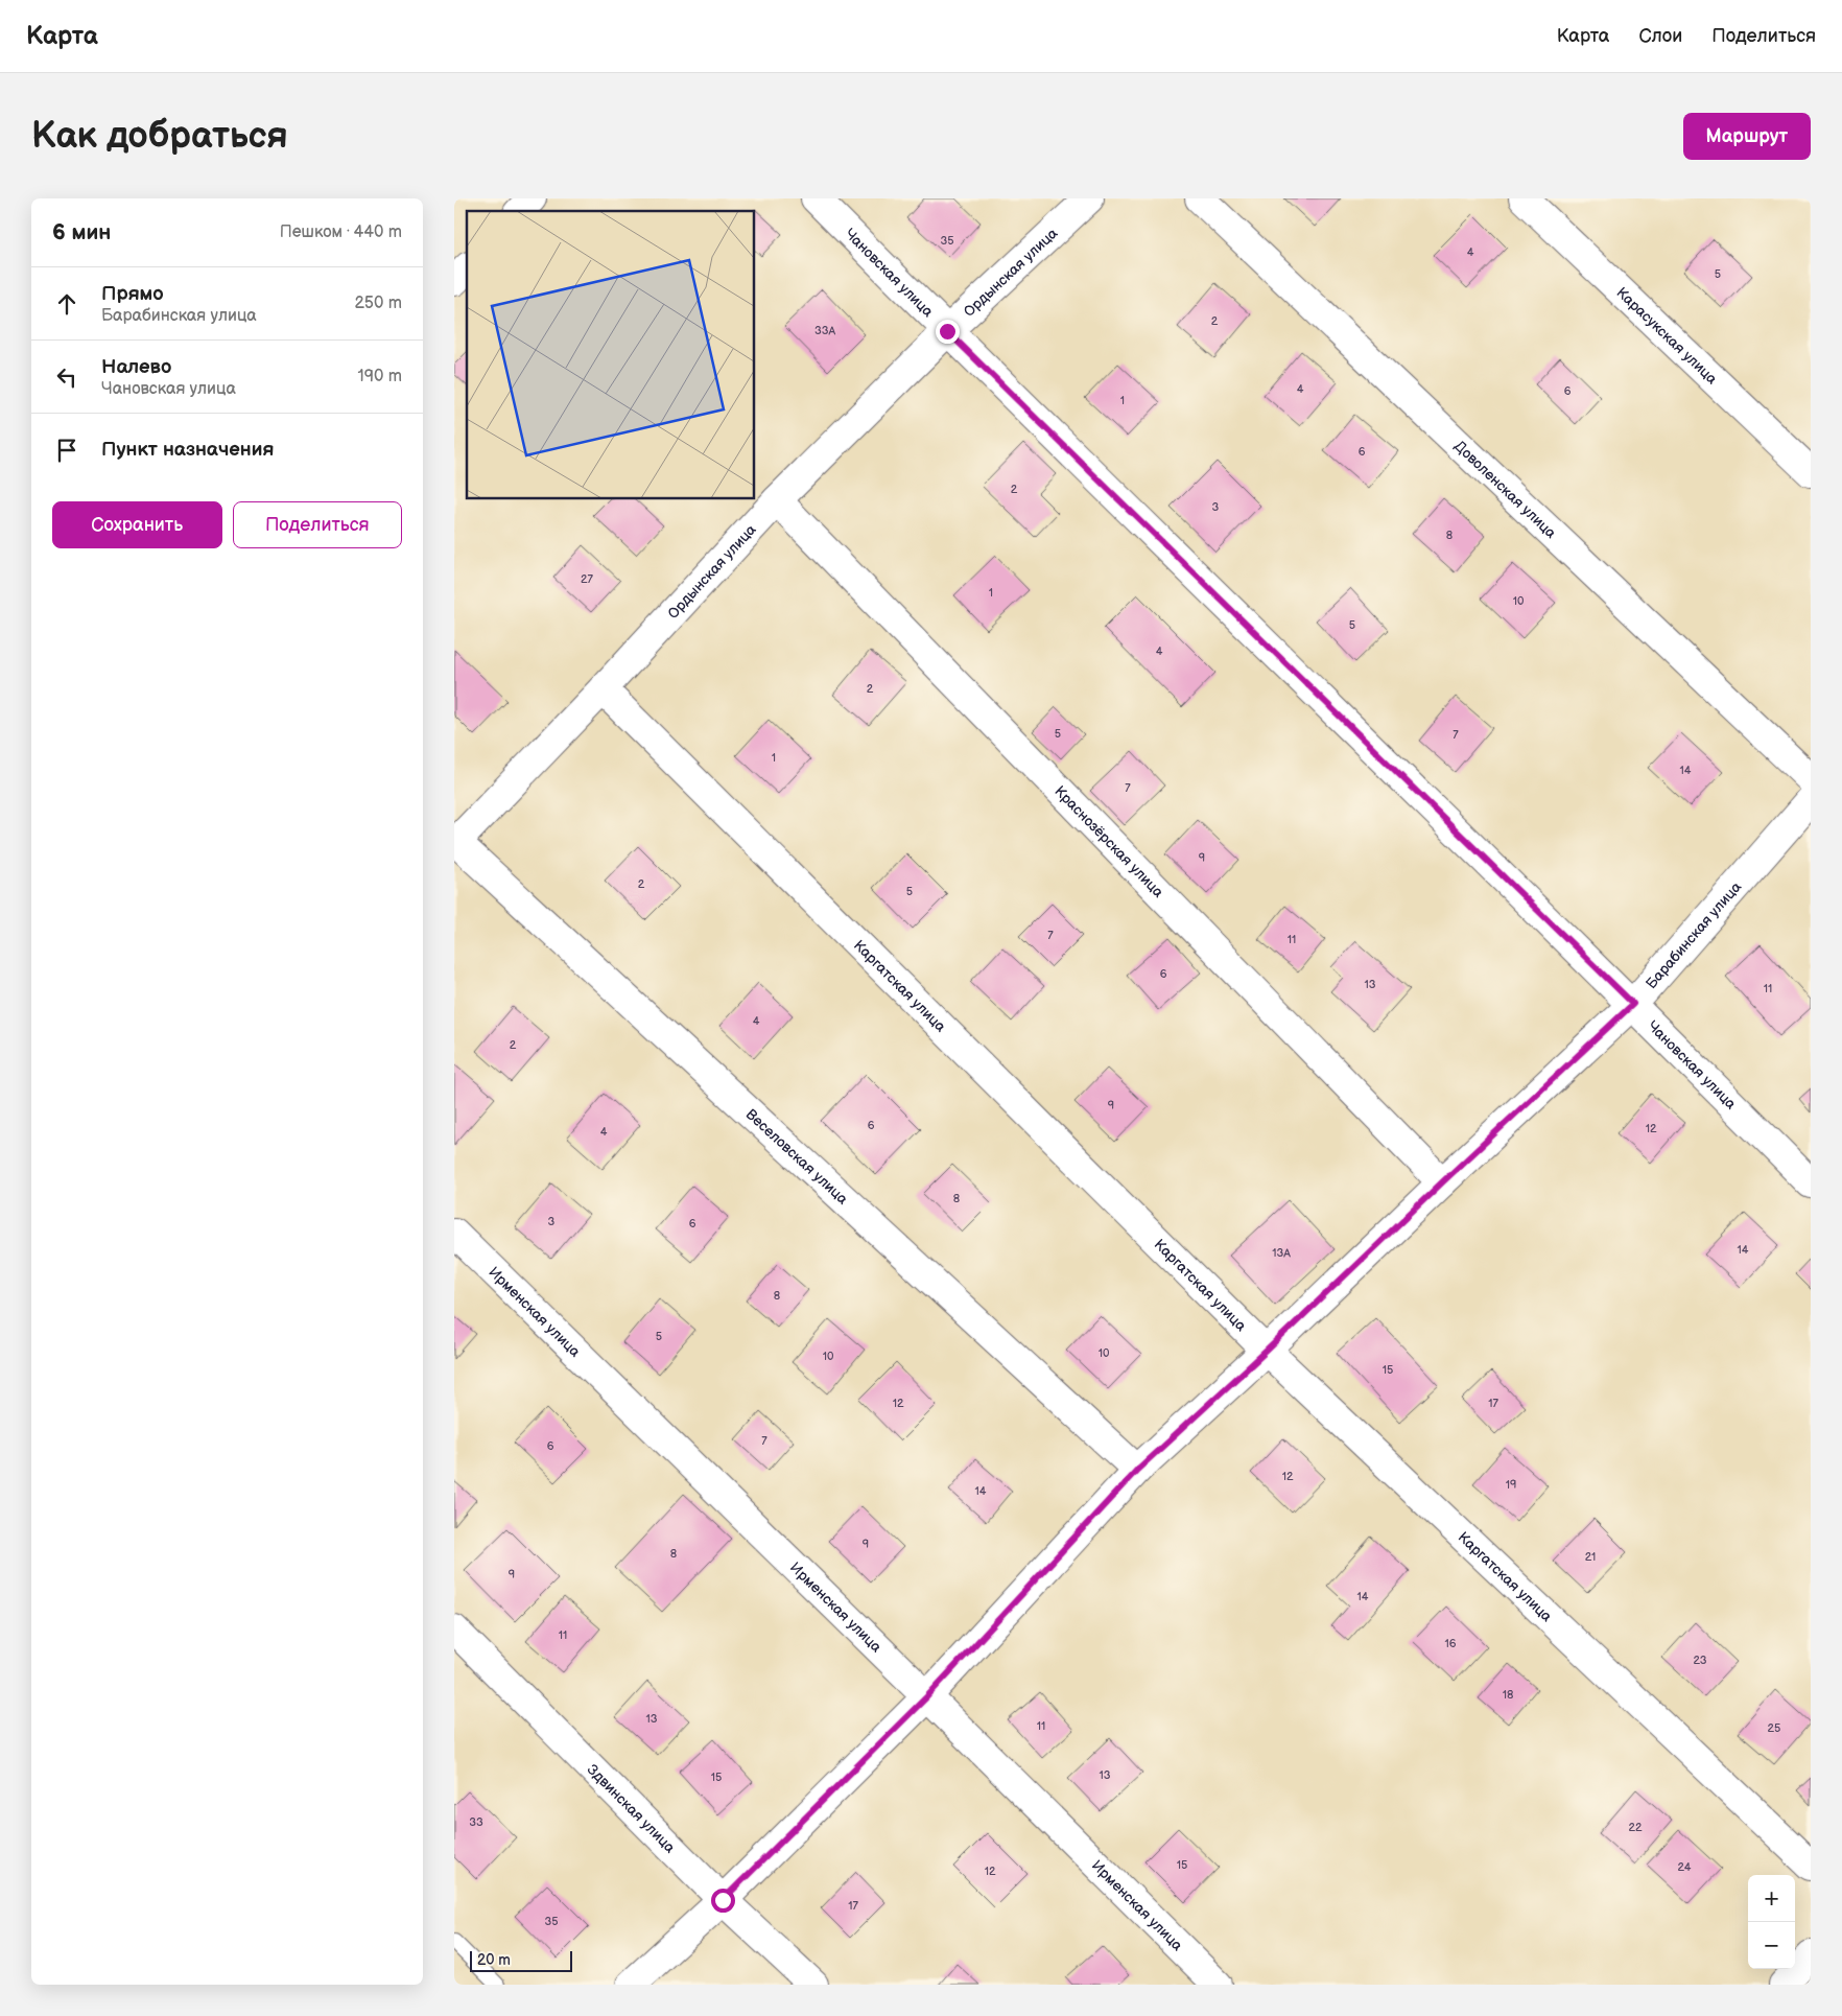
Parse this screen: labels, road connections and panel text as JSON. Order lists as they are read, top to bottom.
{
  "streets": {
    "street": [
      "Чановская улица",
      "Ордынская улица",
      "Карасукская улица",
      "Доволенская улица",
      "Краснозёрская улица",
      "Барабинская улица",
      "Каргатская улица",
      "Веселовская улица",
      "Ирменская улица",
      "Здвинская улица"
    ]
  },
  "crossings": [
    ["Чановская улица", "Ордынская улица"],
    ["Чановская улица", "Барабинская улица"],
    ["Ордынская улица", "Краснозёрская улица"],
    ["Ордынская улица", "Каргатская улица"],
    ["Ордынская улица", "Веселовская улица"],
    ["Краснозёрская улица", "Барабинская улица"],
    ["Барабинская улица", "Каргатская улица"],
    ["Барабинская улица", "Веселовская улица"],
    ["Барабинская улица", "Ирменская улица"],
    ["Барабинская улица", "Здвинская улица"]
  ],
  "house_numbers": [
    "35",
    "4",
    "5",
    "2",
    "33А",
    "4",
    "6",
    "1",
    "6",
    "2",
    "3",
    "8",
    "27",
    "1",
    "10",
    "5",
    "4",
    "2",
    "5",
    "7",
    "1",
    "14",
    "7",
    "9",
    "2",
    "5",
    "7",
    "11",
    "6",
    "13",
    "11",
    "4",
    "2",
    "9",
    "6",
    "12",
    "4",
    "8",
    "3",
    "6",
    "14",
    "13А",
    "8",
    "5",
    "10",
    "10",
    "15",
    "12",
    "17",
    "7",
    "6",
    "12",
    "19",
    "14",
    "9",
    "8",
    "21",
    "9",
    "14",
    "11",
    "16",
    "23",
    "18",
    "13",
    "11",
    "25",
    "13",
    "15",
    "33",
    "22",
    "15",
    "24",
    "12",
    "17",
    "35"
  ],
  "scale_bar": "20 m",
  "page": {
    "header": "Карта",
    "nav": ["Карта", "Слои", "Поделиться"],
    "buttons": [
      "Маршрут",
      ["Сохранить", "Поделиться"]
    ],
    "title": "Как добраться",
    "heading": ["6 мин", "Пешком · 440 m"],
    "list": [
      ["Прямо", "Барабинская улица", "250 m"],
      ["Налево", "Чановская улица", "190 m"],
      "Пункт назначения"
    ],
    "map_buttons": ["+", "−"],
    "scale": "20 m"
  }
}
